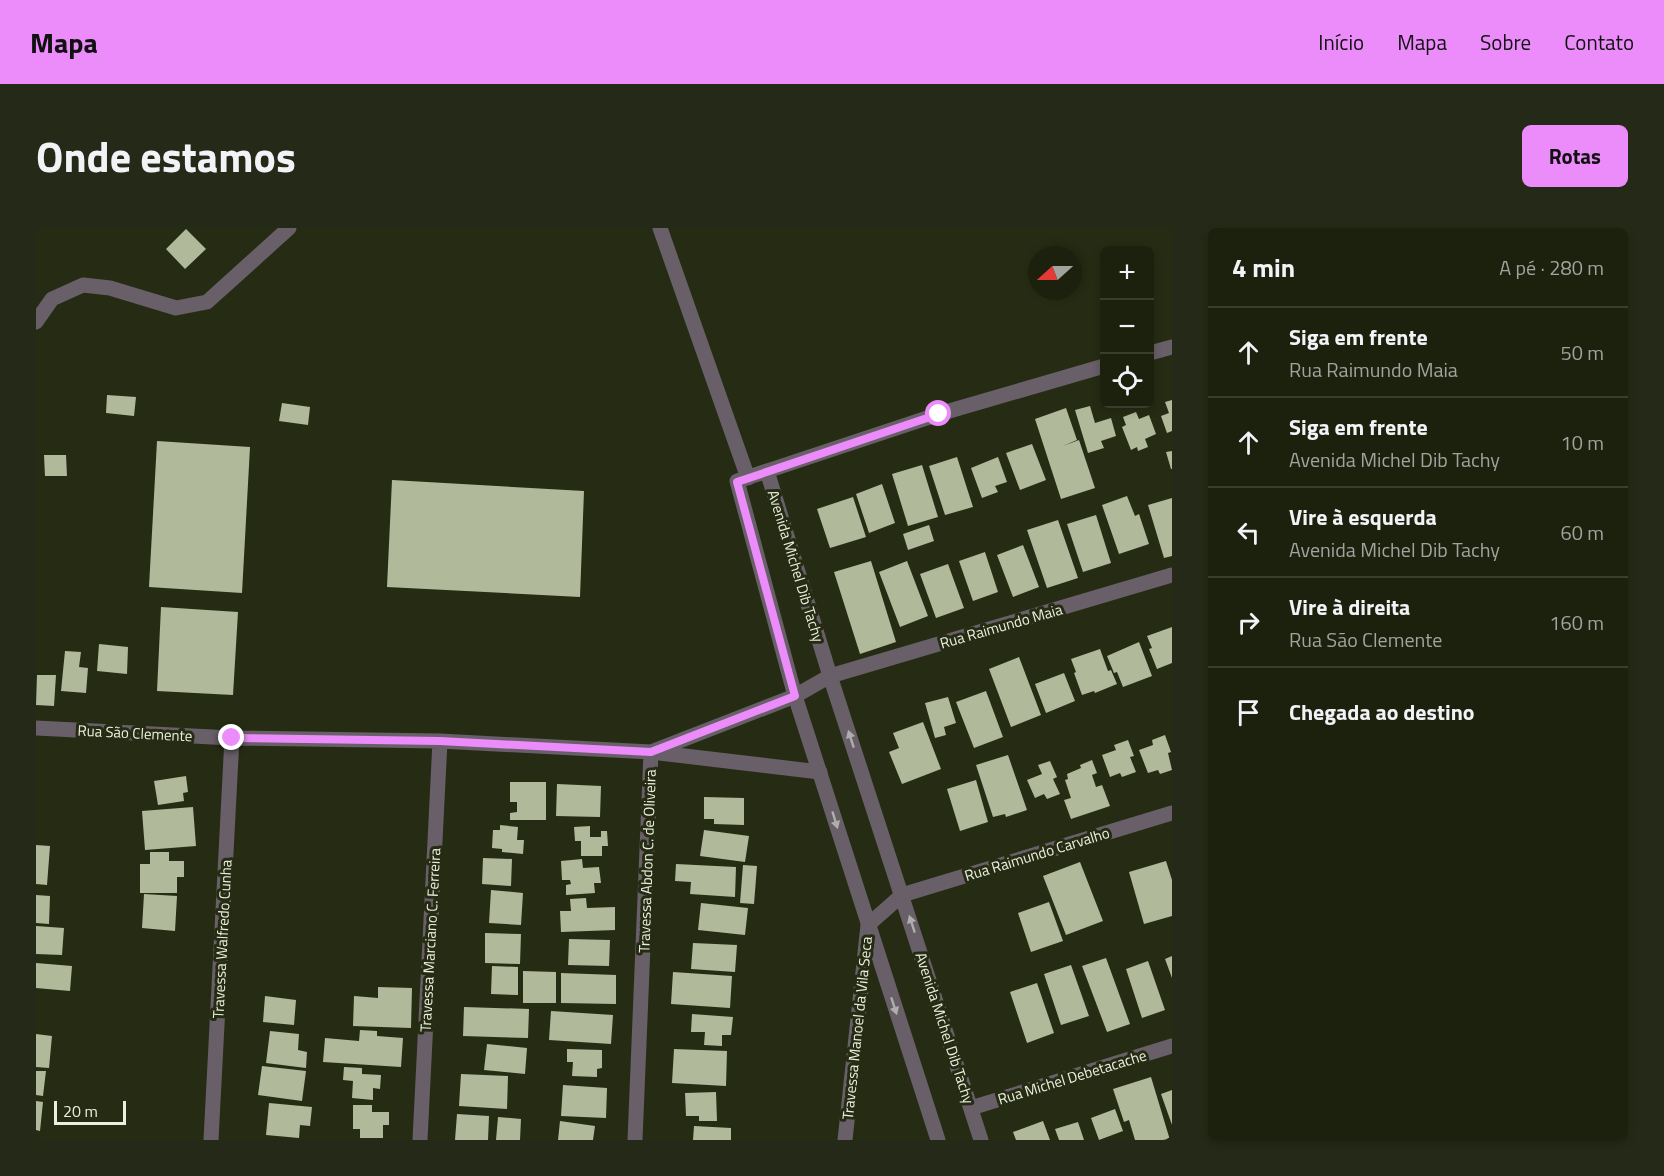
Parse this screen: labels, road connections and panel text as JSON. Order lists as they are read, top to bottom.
{
  "streets": {
    "street": [
      "Avenida Michel Dib Tachy",
      "Rua Raimundo Maia",
      "Rua São Clemente",
      "Rua Raimundo Carvalho",
      "Travessa Abdon C. de Oliveira",
      "Travessa Walfredo Cunha",
      "Travessa Marciano C. Ferreira",
      "Travessa Manoel da Vila Seca",
      "Rua Michel Debetacache"
    ]
  },
  "crossings": [
    ["Avenida Michel Dib Tachy", "Rua Raimundo Maia"],
    ["Avenida Michel Dib Tachy", "Rua São Clemente"],
    ["Avenida Michel Dib Tachy", "Rua Raimundo Carvalho"],
    ["Avenida Michel Dib Tachy", "Travessa Abdon C. de Oliveira"],
    ["Avenida Michel Dib Tachy", "Travessa Manoel da Vila Seca"],
    ["Avenida Michel Dib Tachy", "Rua Michel Debetacache"],
    ["Rua Raimundo Maia", "Rua São Clemente"],
    ["Rua São Clemente", "Travessa Abdon C. de Oliveira"],
    ["Rua São Clemente", "Travessa Walfredo Cunha"],
    ["Rua São Clemente", "Travessa Marciano C. Ferreira"],
    ["Rua Raimundo Carvalho", "Travessa Manoel da Vila Seca"]
  ],
  "scale_bar": "20 m",
  "north": "left",
  "page": {
    "header": "Mapa",
    "nav": [
      "Início",
      "Mapa",
      "Sobre",
      "Contato"
    ],
    "title": "Onde estamos",
    "buttons": "Rotas",
    "heading": ["4 min", "A pé · 280 m"],
    "map_buttons": ["+", "−"],
    "list": [
      ["Siga em frente", "Rua Raimundo Maia", "50 m"],
      ["Siga em frente", "Avenida Michel Dib Tachy", "10 m"],
      ["Vire à esquerda", "Avenida Michel Dib Tachy", "60 m"],
      ["Vire à direita", "Rua São Clemente", "160 m"],
      "Chegada ao destino"
    ],
    "scale": "20 m"
  }
}
